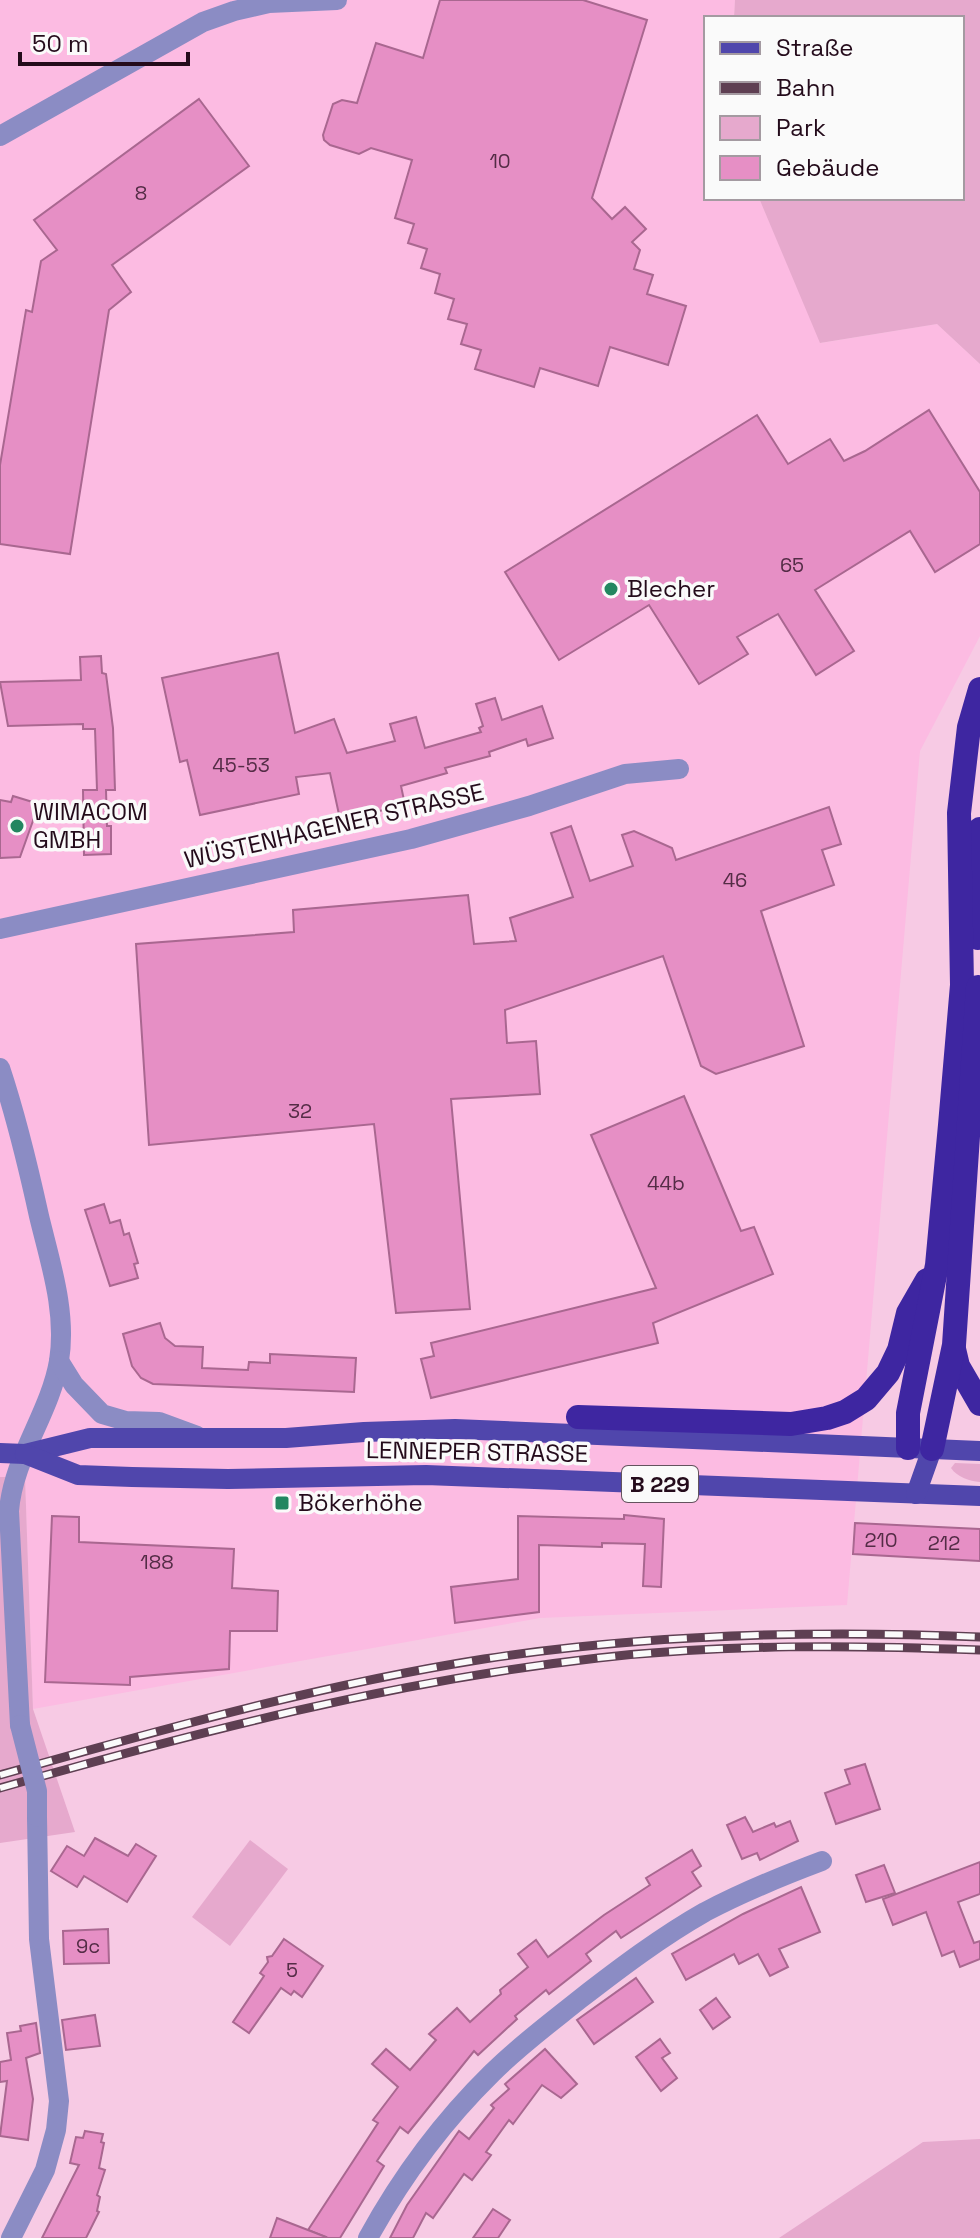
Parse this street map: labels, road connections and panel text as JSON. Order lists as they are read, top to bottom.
{
  "streets": {
    "main road": ["LENNEPER STRASSE", "B 229"],
    "street": ["WÜSTENHAGENER STRASSE"]
  },
  "places": {
    "other": ["Blecher", "WIMACOM GMBH"],
    "transit": ["Bökerhöhe"]
  },
  "house_numbers": [
    "10",
    "8",
    "65",
    "45-53",
    "46",
    "32",
    "44b",
    "210",
    "212",
    "188",
    "9c",
    "5"
  ],
  "legend": [
    "Straße",
    "Bahn",
    "Park",
    "Gebäude"
  ],
  "scale_bar": "50 m"
}
